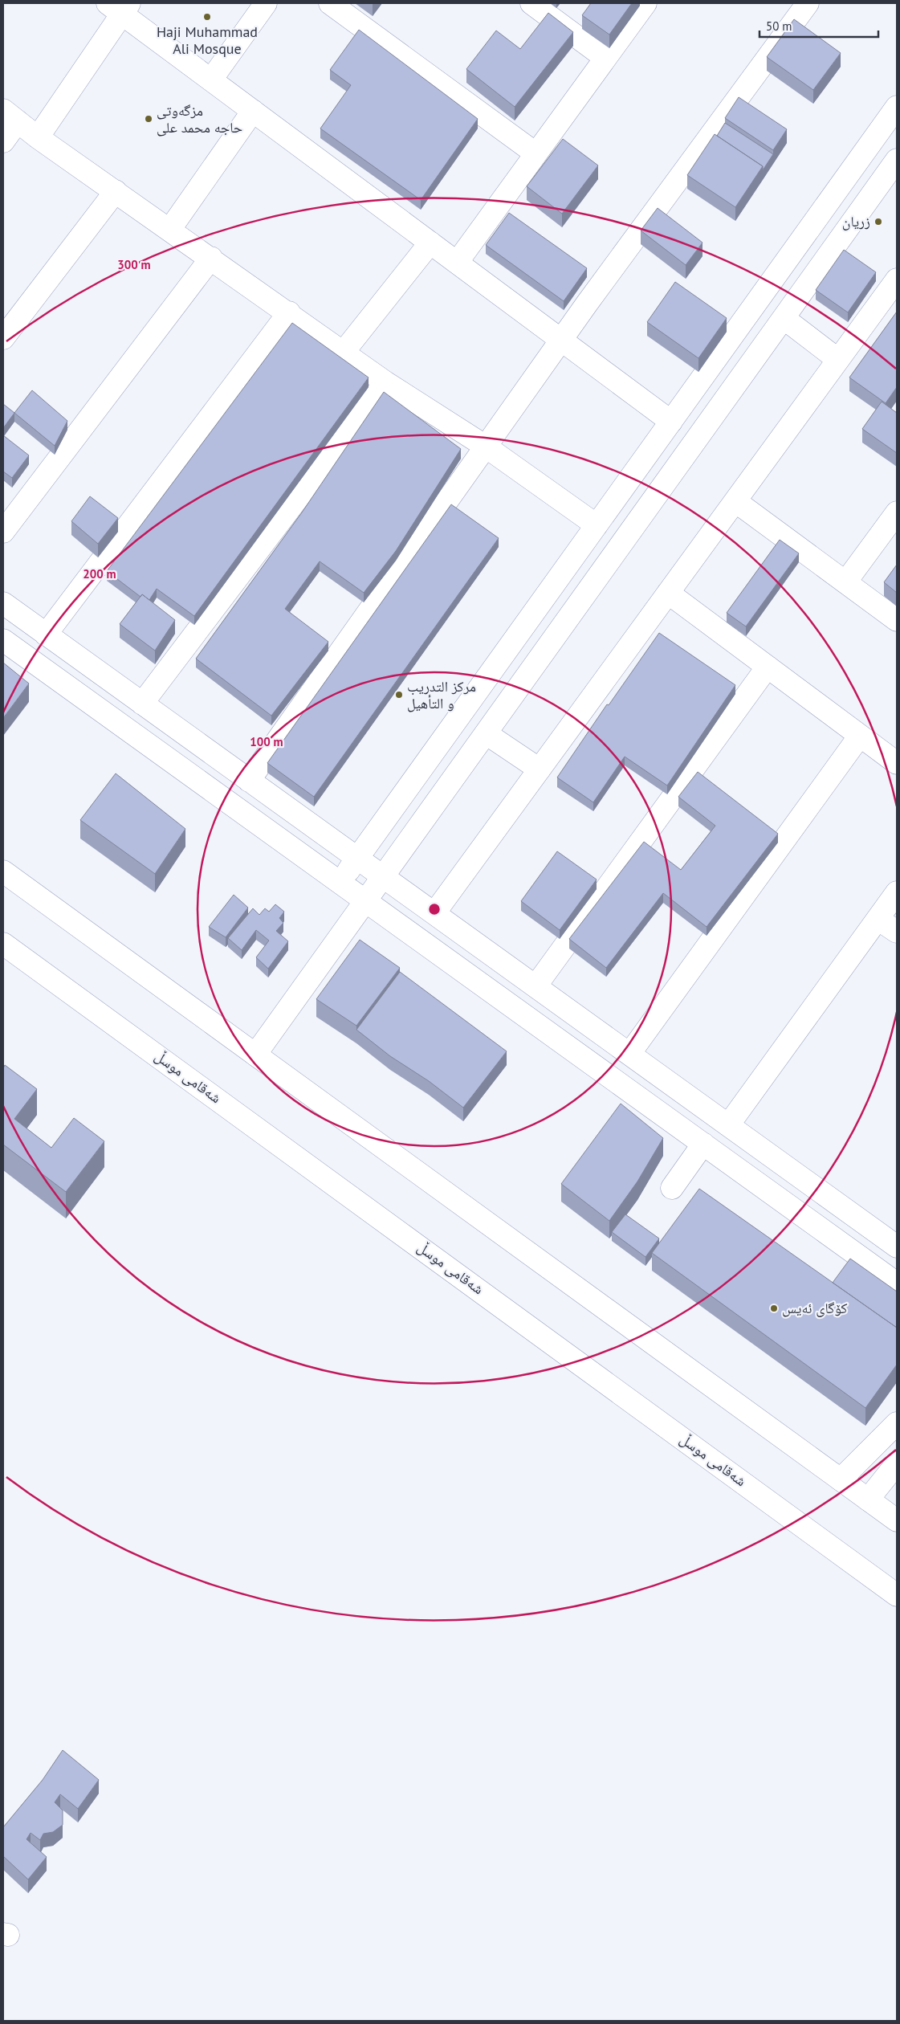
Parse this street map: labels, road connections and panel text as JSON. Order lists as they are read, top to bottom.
{
  "streets": {
    "main road": ["شەقامی موسڵ"]
  },
  "places": [
    "Haji Muhammad Ali Mosque",
    "مزگه‌وتی حاجه‌ محمد علی",
    "زریان",
    "مركز التدريب و التأهيل",
    "کۆگای ئەیس"
  ],
  "scale_bar": "50 m",
  "rings": ["300 m", "200 m", "100 m"]
}
